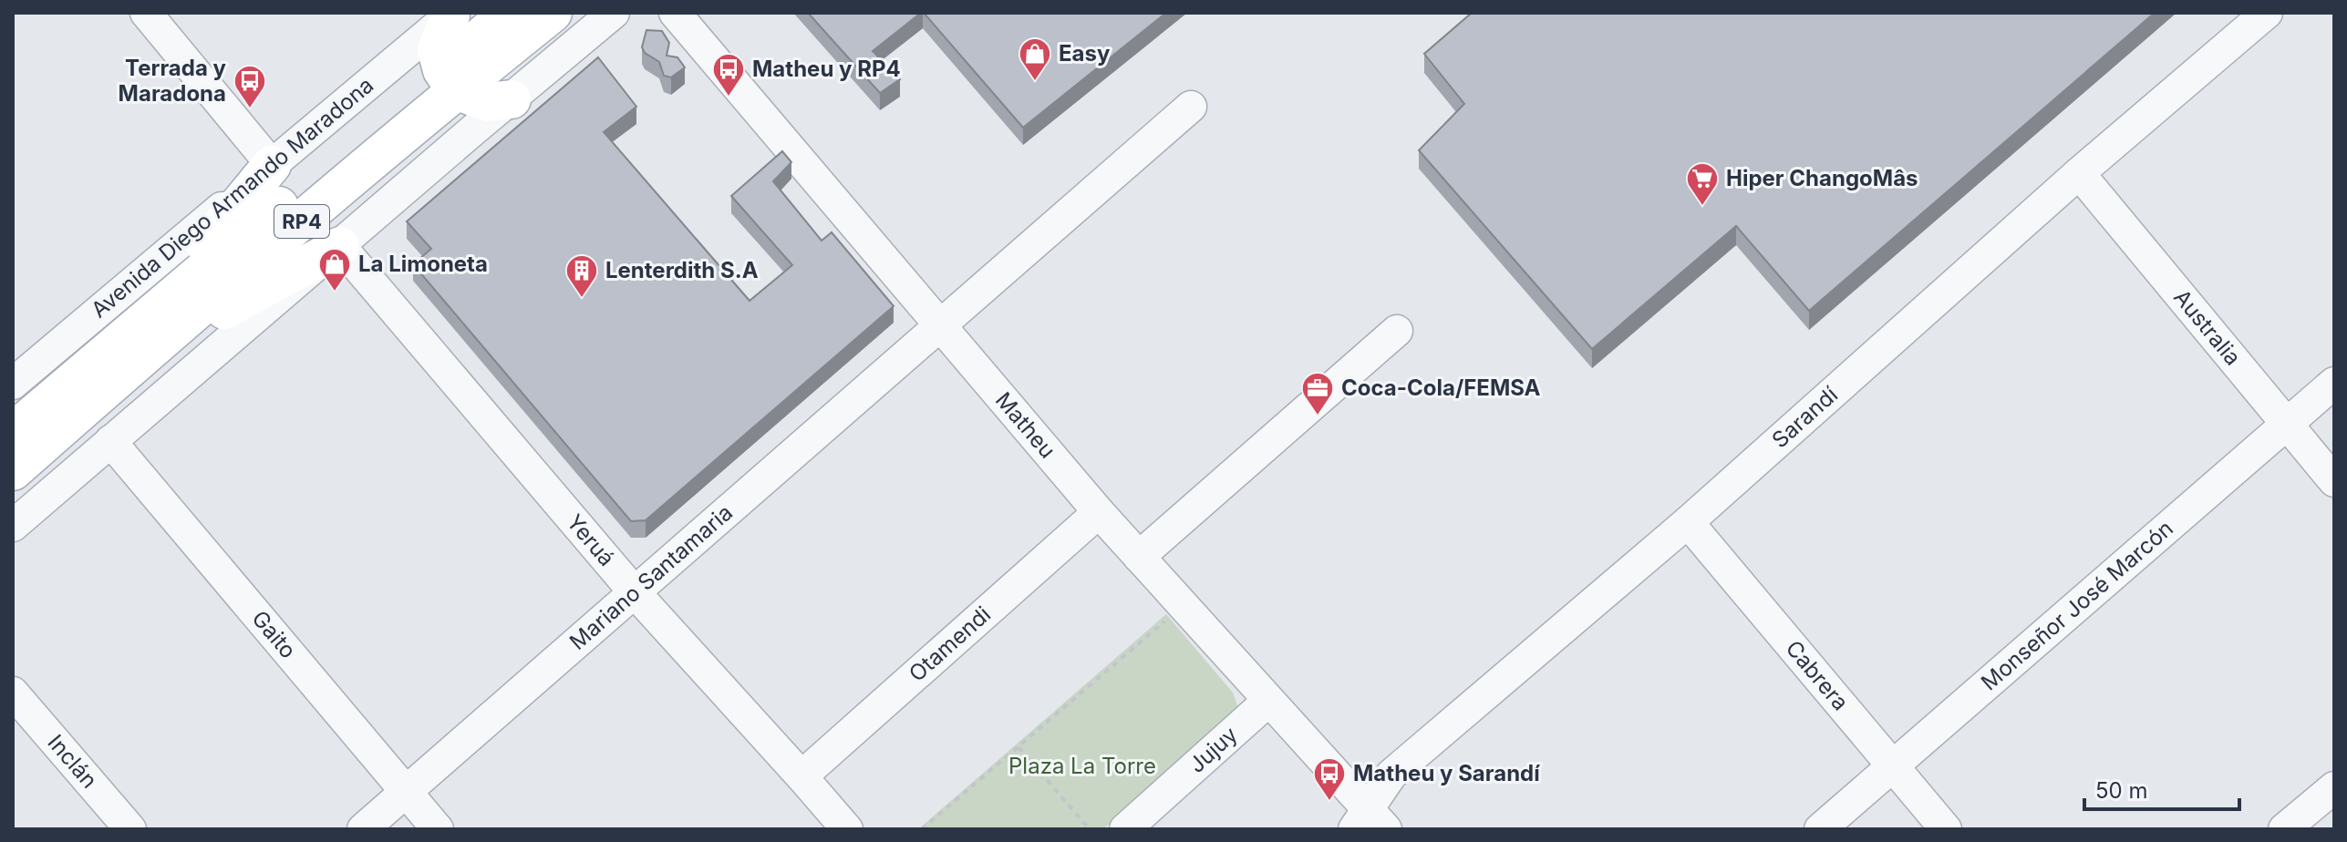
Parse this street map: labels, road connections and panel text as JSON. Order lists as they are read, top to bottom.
{
  "streets": {
    "main road": ["Avenida Diego Armando Maradona", "RP4"],
    "street": [
      "Australia",
      "Sarandí",
      "Matheu",
      "Yeruá",
      "Mariano Santamaria",
      "Monseñor José Marcón",
      "Gaito",
      "Otamendi",
      "Cabrera",
      "Jujuy",
      "Inclán"
    ]
  },
  "crossings": [
    ["Australia", "Sarandí"],
    ["Australia", "Monseñor José Marcón"],
    ["Sarandí", "Matheu"],
    ["Sarandí", "Cabrera"],
    ["Matheu", "Mariano Santamaria"],
    ["Matheu", "Otamendi"],
    ["Matheu", "Jujuy"],
    ["Yeruá", "Mariano Santamaria"],
    ["Yeruá", "Otamendi"],
    ["Mariano Santamaria", "Gaito"],
    ["Monseñor José Marcón", "Cabrera"]
  ],
  "parks": ["Plaza La Torre"],
  "places": {
    "shop": ["Easy", "La Limoneta"],
    "bus stop": ["Matheu y RP4", "Terrada y Maradona", "Matheu y Sarandí"],
    "supermarket": ["Hiper ChangoMâs"],
    "building": ["Lenterdith S.A"],
    "office": ["Coca-Cola/FEMSA"]
  },
  "scale_bar": "50 m"
}
